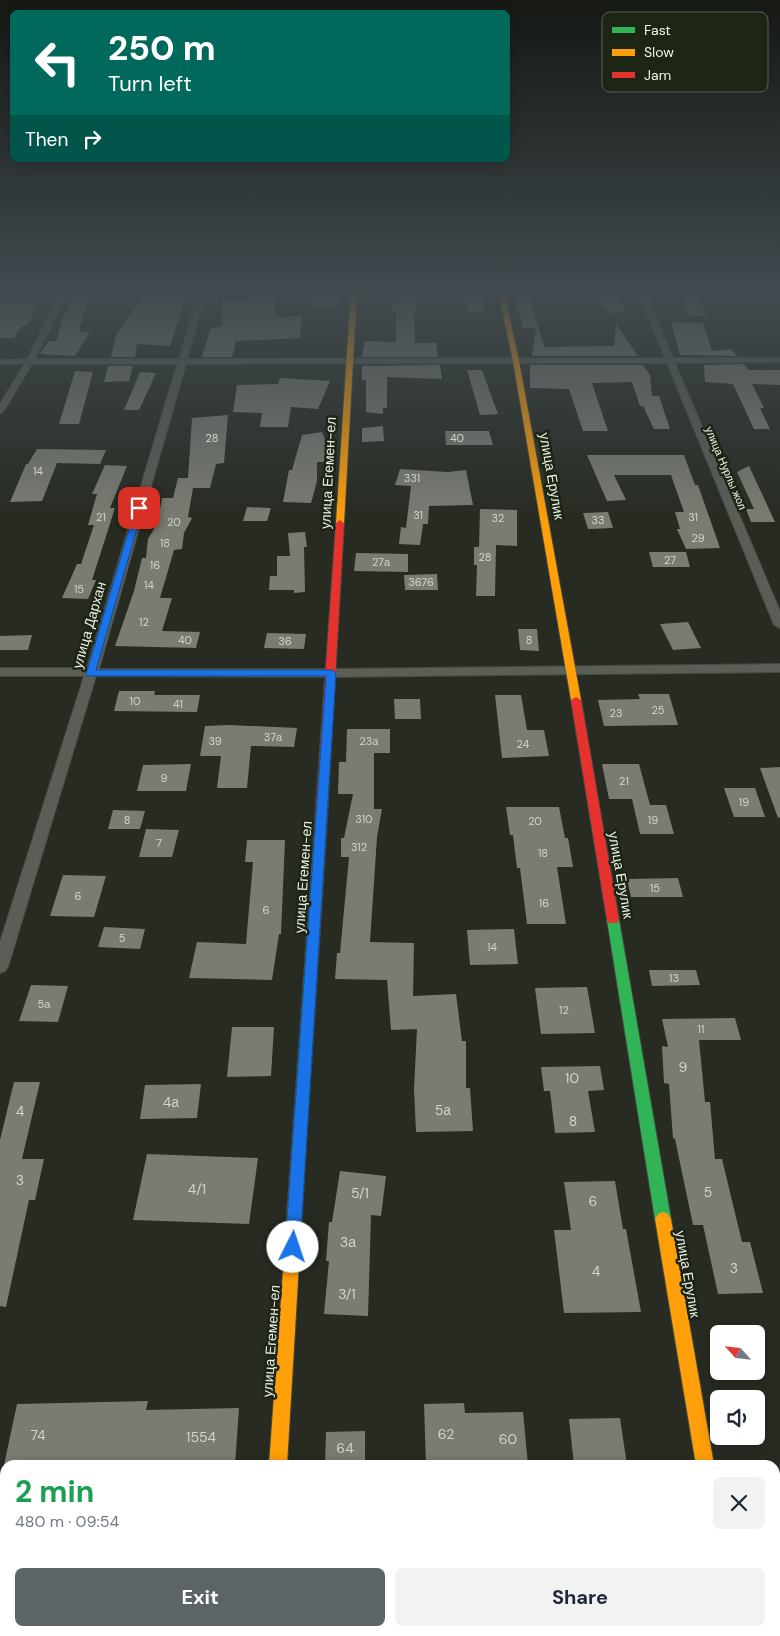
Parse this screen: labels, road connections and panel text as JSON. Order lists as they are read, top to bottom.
{
  "streets": {
    "street": [
      "улица Нурлы жол",
      "улица Егемен-ел",
      "улица Ерулик",
      "улица Дархан"
    ]
  },
  "house_numbers": [
    "28",
    "40",
    "14",
    "331",
    "31",
    "21",
    "31",
    "32",
    "33",
    "20",
    "29",
    "18",
    "28",
    "27",
    "27а",
    "16",
    "3676",
    "14",
    "15",
    "12",
    "40",
    "8",
    "36",
    "10",
    "41",
    "25",
    "23",
    "37а",
    "39",
    "23а",
    "24",
    "9",
    "21",
    "19",
    "310",
    "8",
    "19",
    "20",
    "7",
    "312",
    "18",
    "15",
    "6",
    "16",
    "6",
    "5",
    "14",
    "13",
    "5а",
    "12",
    "11",
    "9",
    "10",
    "4а",
    "5а",
    "4",
    "8",
    "3",
    "4/1",
    "5",
    "5/1",
    "6",
    "3а",
    "3",
    "4",
    "3/1",
    "62",
    "74",
    "1554",
    "60",
    "64"
  ],
  "legend": ["Fast", "Slow", "Jam"],
  "north": "top left",
  "page": {
    "turn": ["250 m", "Turn left"],
    "then": "Then",
    "heading": ["2 min", "480 m · 09:54"],
    "buttons": ["Exit", "Share"]
  }
}
